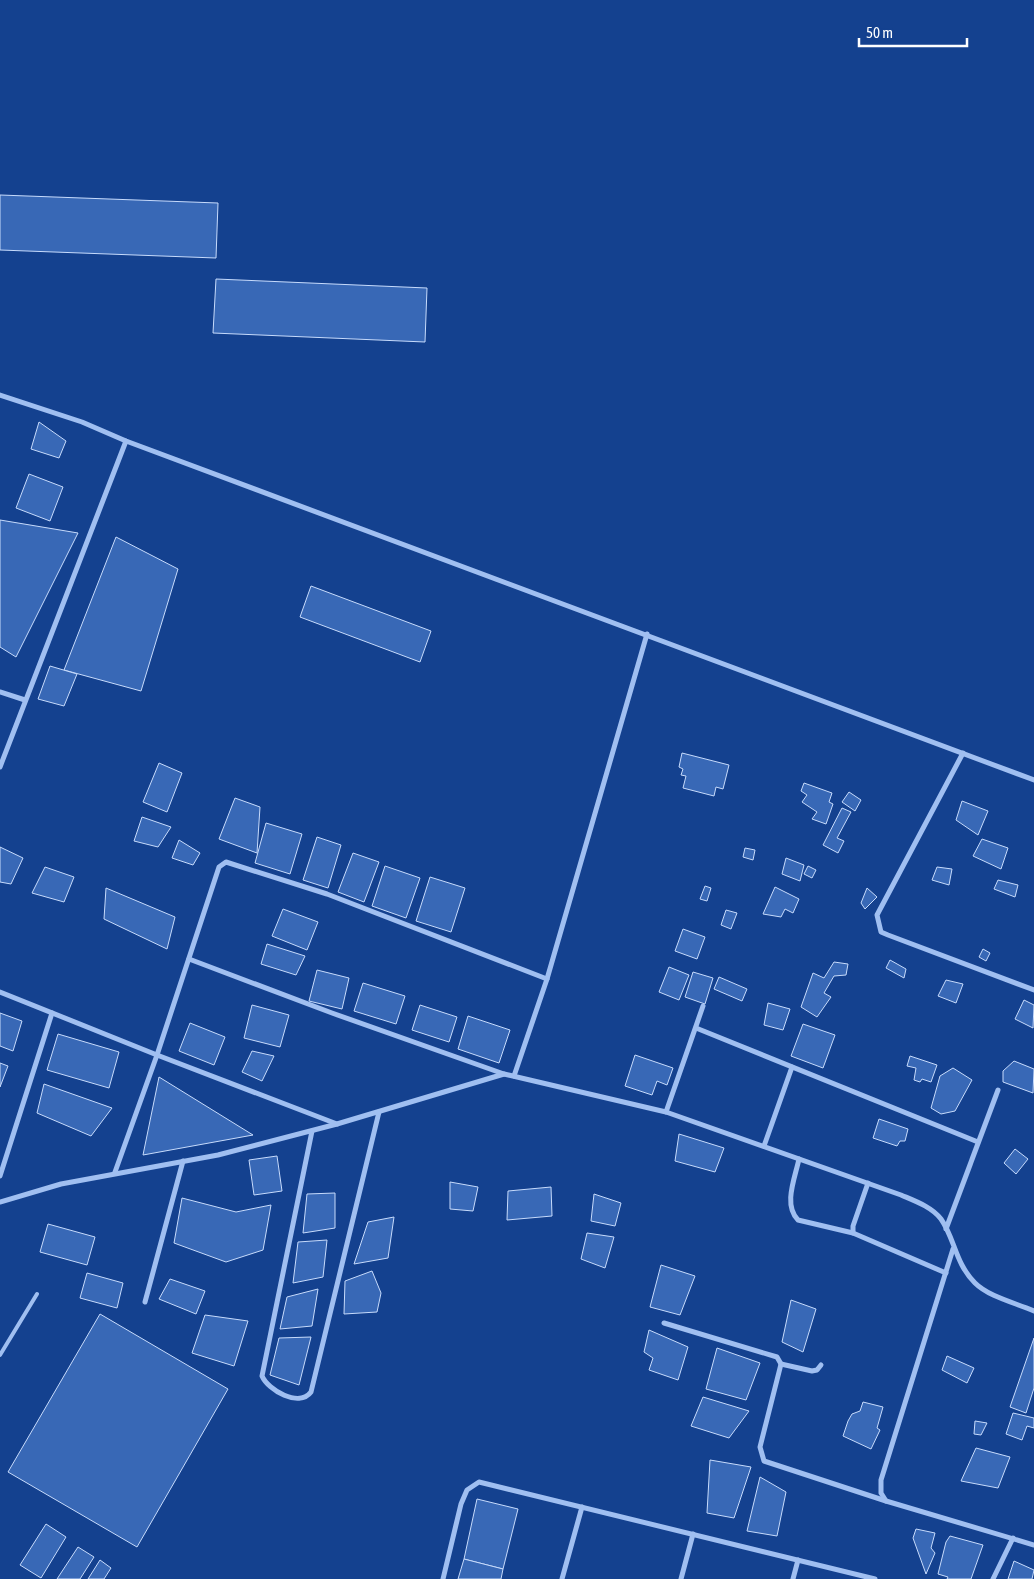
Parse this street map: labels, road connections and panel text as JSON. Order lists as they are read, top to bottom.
{
  "scale_bar": "50 m"
}
